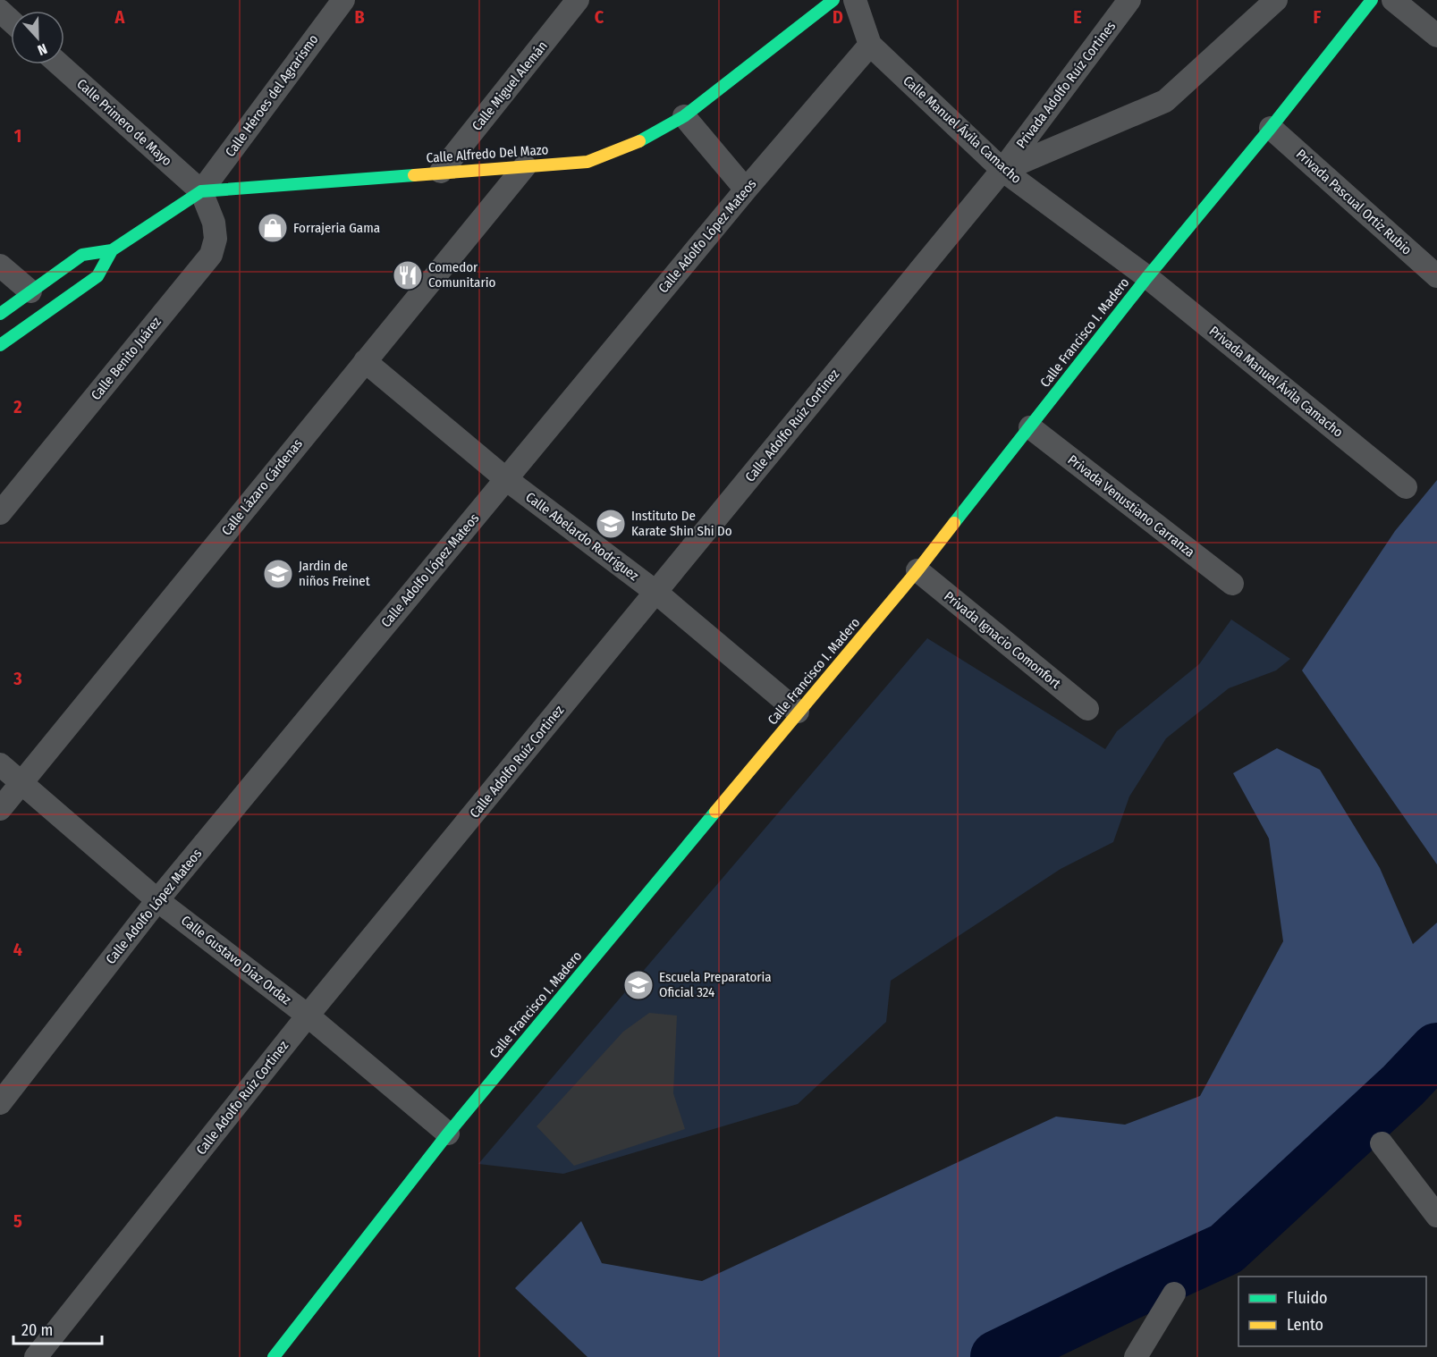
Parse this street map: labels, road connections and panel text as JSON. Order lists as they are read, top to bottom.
{
  "streets": {
    "street": [
      "Privada Adolfo Ruíz Cortines",
      "Calle Miguel Alemán",
      "Calle Héroes del Agrarismo",
      "Calle Primero de Mayo",
      "Calle Manuel Ávila Camacho",
      "Calle Alfredo Del Mazo",
      "Privada Pascual Ortiz Rubio",
      "Calle Adolfo López Mateos",
      "Calle Francisco I. Madero",
      "Calle Benito Juárez",
      "Privada Manuel Ávila Camacho",
      "Calle Adolfo Ruíz Cortinez",
      "Calle Lázaro Cárdenas",
      "Privada Venustiano Carranza",
      "Calle Abelardo Rodríguez",
      "Privada Ignacio Comonfort",
      "Calle Gustavo Díaz Ordaz"
    ]
  },
  "crossings": [
    ["Privada Adolfo Ruíz Cortines", "Calle Manuel Ávila Camacho"],
    ["Privada Adolfo Ruíz Cortines", "Calle Adolfo Ruíz Cortinez"],
    ["Calle Miguel Alemán", "Calle Alfredo Del Mazo"],
    ["Calle Héroes del Agrarismo", "Calle Primero de Mayo"],
    ["Calle Héroes del Agrarismo", "Calle Alfredo Del Mazo"],
    ["Calle Héroes del Agrarismo", "Calle Benito Juárez"],
    ["Calle Primero de Mayo", "Calle Alfredo Del Mazo"],
    ["Calle Primero de Mayo", "Calle Benito Juárez"],
    ["Calle Manuel Ávila Camacho", "Calle Adolfo López Mateos"],
    ["Calle Manuel Ávila Camacho", "Calle Francisco I. Madero"],
    ["Calle Manuel Ávila Camacho", "Privada Manuel Ávila Camacho"],
    ["Calle Manuel Ávila Camacho", "Calle Adolfo Ruíz Cortinez"],
    ["Calle Alfredo Del Mazo", "Calle Benito Juárez"],
    ["Calle Alfredo Del Mazo", "Calle Lázaro Cárdenas"],
    ["Privada Pascual Ortiz Rubio", "Calle Francisco I. Madero"],
    ["Calle Adolfo López Mateos", "Calle Abelardo Rodríguez"],
    ["Calle Adolfo López Mateos", "Calle Gustavo Díaz Ordaz"],
    ["Calle Francisco I. Madero", "Privada Manuel Ávila Camacho"],
    ["Calle Francisco I. Madero", "Privada Venustiano Carranza"],
    ["Calle Francisco I. Madero", "Calle Abelardo Rodríguez"],
    ["Calle Francisco I. Madero", "Privada Ignacio Comonfort"],
    ["Calle Francisco I. Madero", "Calle Gustavo Díaz Ordaz"],
    ["Calle Adolfo Ruíz Cortinez", "Calle Abelardo Rodríguez"],
    ["Calle Adolfo Ruíz Cortinez", "Calle Gustavo Díaz Ordaz"],
    ["Calle Lázaro Cárdenas", "Calle Abelardo Rodríguez"],
    ["Calle Lázaro Cárdenas", "Calle Gustavo Díaz Ordaz"]
  ],
  "places": {
    "shop": ["Forrajeria Gama"],
    "restaurant": ["Comedor Comunitario"],
    "school or university": ["Instituto De Karate Shin Shi Do", "Jardin de niños Freinet", "Escuela Preparatoria Oficial 324"]
  },
  "legend": ["Fluido", "Lento"],
  "scale_bar": "20 m",
  "north": "bottom",
  "grid": {
    "columns": [
      "A",
      "B",
      "C",
      "D",
      "E",
      "F"
    ],
    "rows": [
      "1",
      "2",
      "3",
      "4",
      "5"
    ]
  }
}
